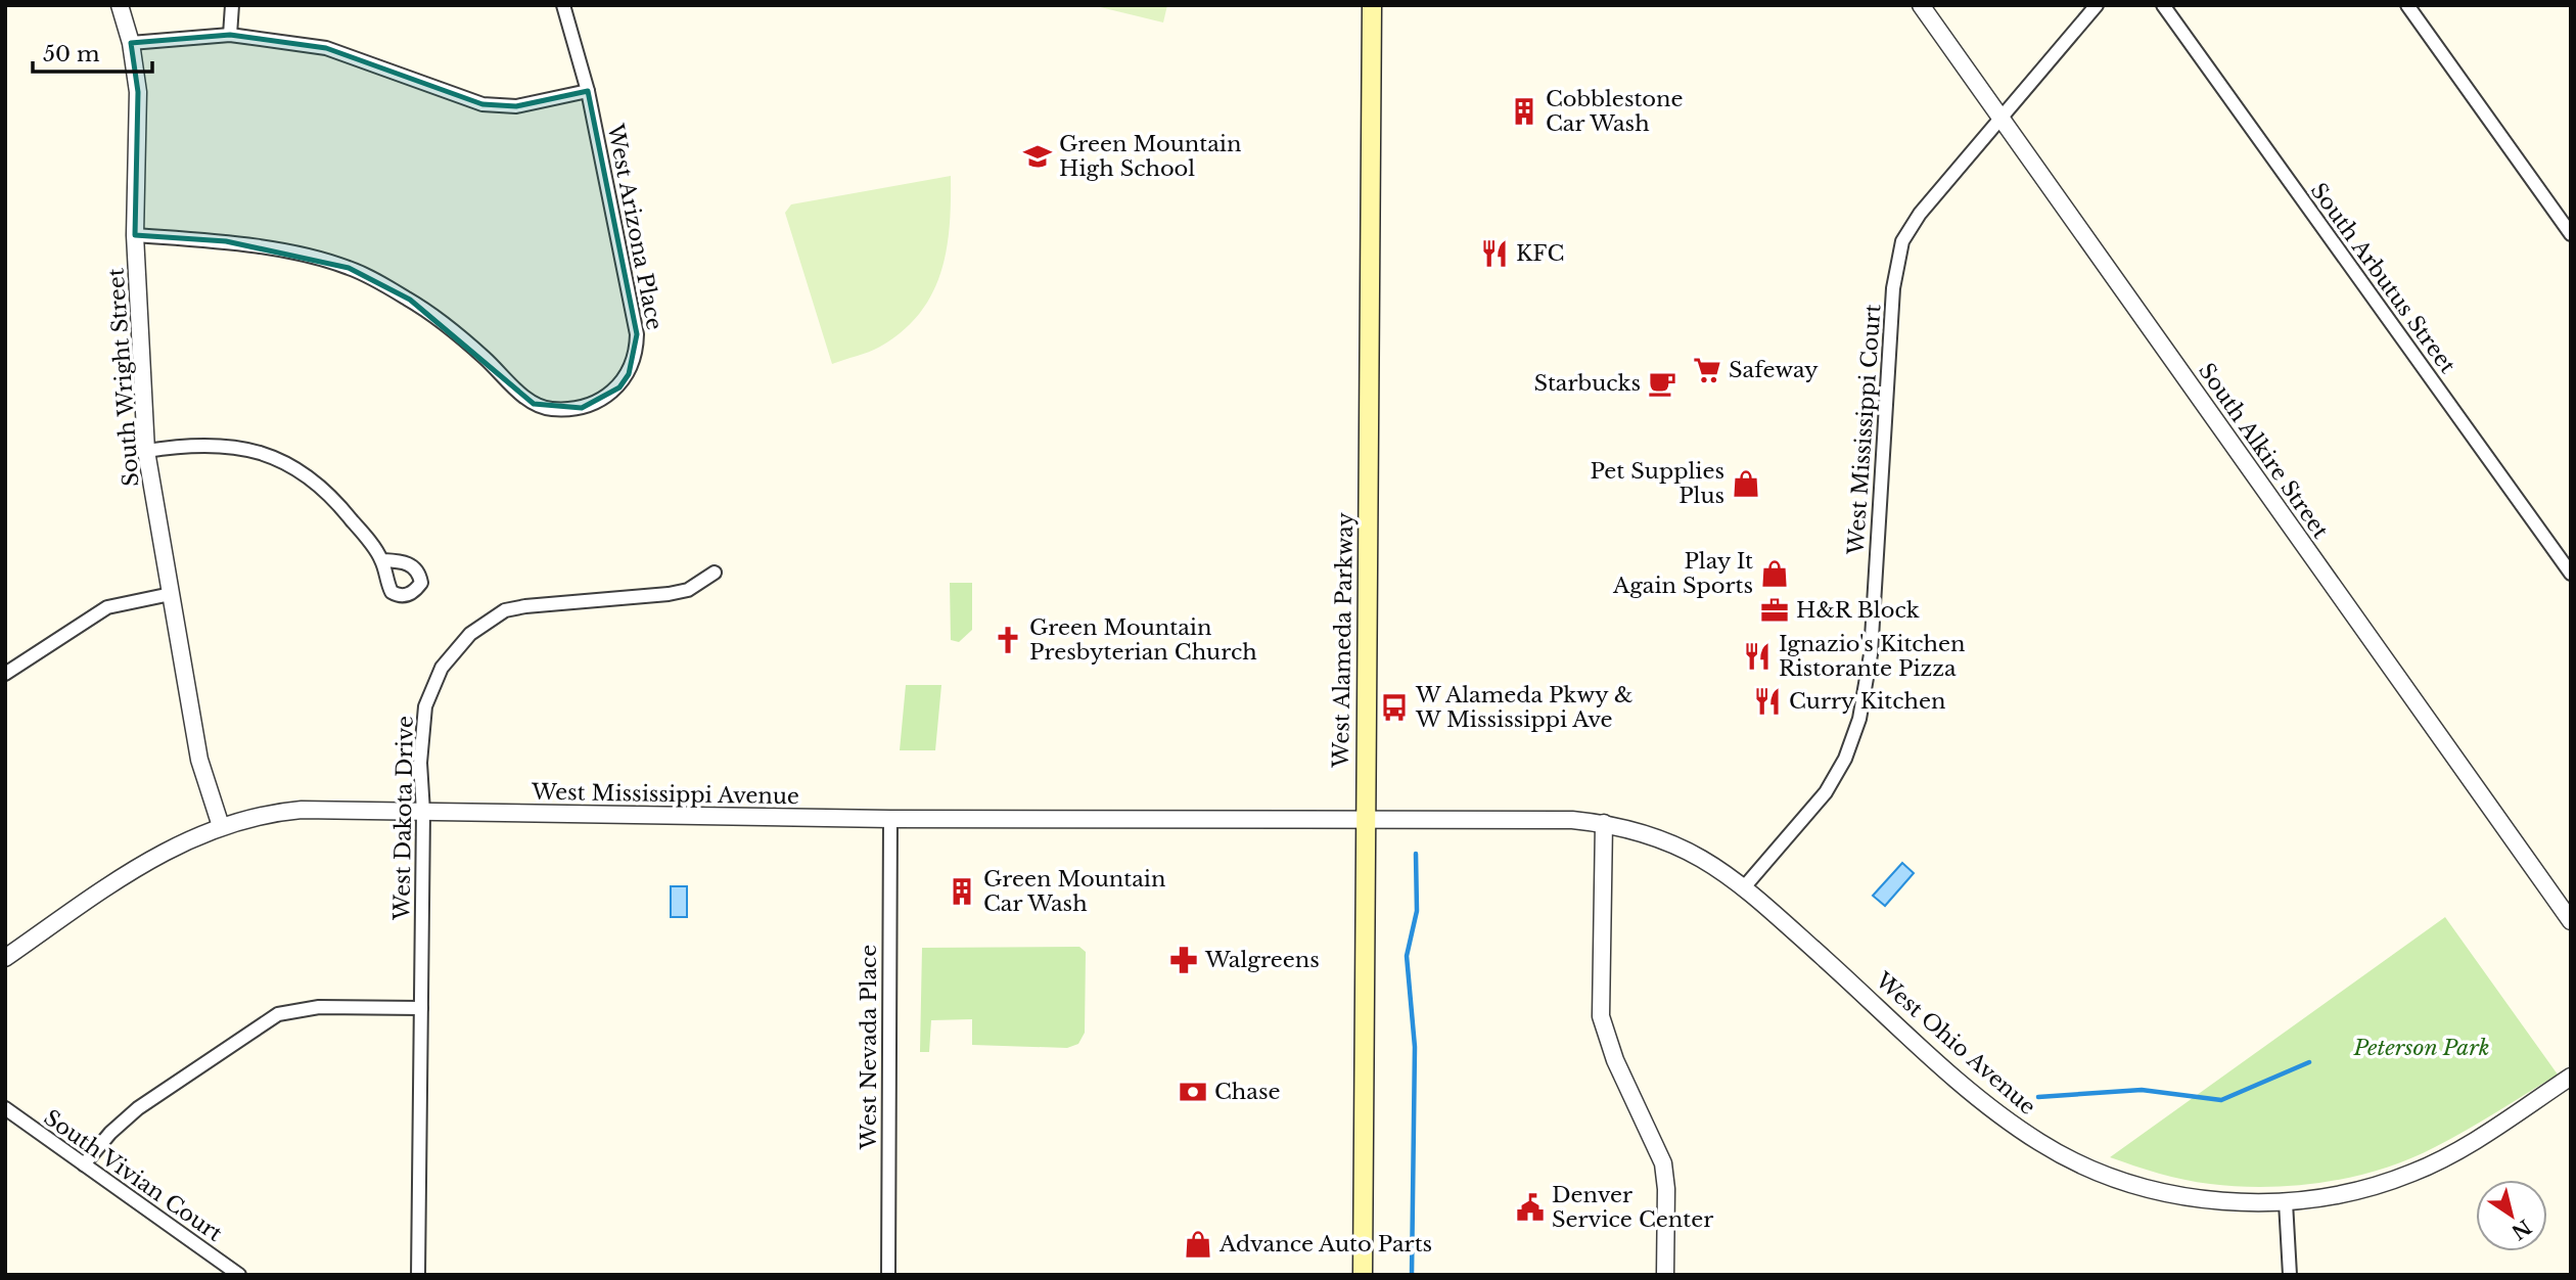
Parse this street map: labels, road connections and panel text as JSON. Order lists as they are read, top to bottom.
{
  "streets": {
    "main road": ["West Alameda Parkway"],
    "street": [
      "West Arizona Place",
      "South Arbutus Street",
      "South Wright Street",
      "West Mississippi Court",
      "South Alkire Street",
      "West Mississippi Avenue",
      "West Dakota Drive",
      "West Ohio Avenue",
      "West Nevada Place",
      "South Vivian Court"
    ]
  },
  "crossings": [
    ["West Arizona Place", "South Wright Street"],
    ["South Wright Street", "West Mississippi Avenue"],
    ["West Mississippi Court", "South Alkire Street"],
    ["West Mississippi Court", "West Ohio Avenue"],
    ["West Alameda Parkway", "West Mississippi Avenue"],
    ["West Alameda Parkway", "West Ohio Avenue"],
    ["West Mississippi Avenue", "West Dakota Drive"],
    ["West Mississippi Avenue", "West Ohio Avenue"],
    ["West Mississippi Avenue", "West Nevada Place"]
  ],
  "parks": ["Peterson Park"],
  "places": {
    "building": ["Cobblestone Car Wash", "Green Mountain Car Wash"],
    "school or university": ["Green Mountain High School"],
    "restaurant": ["KFC", "Ignazio's Kitchen Ristorante Pizza", "Curry Kitchen"],
    "supermarket": ["Safeway"],
    "cafe": ["Starbucks"],
    "shop": ["Pet Supplies Plus", "Play It Again Sports", "Advance Auto Parts"],
    "office": ["H&R Block"],
    "church": ["Green Mountain Presbyterian Church"],
    "bus stop": ["W Alameda Pkwy & W Mississippi Ave"],
    "pharmacy": ["Walgreens"],
    "bank": ["Chase"],
    "public building": ["Denver Service Center"]
  },
  "scale_bar": "50 m",
  "north": "bottom right"
}
